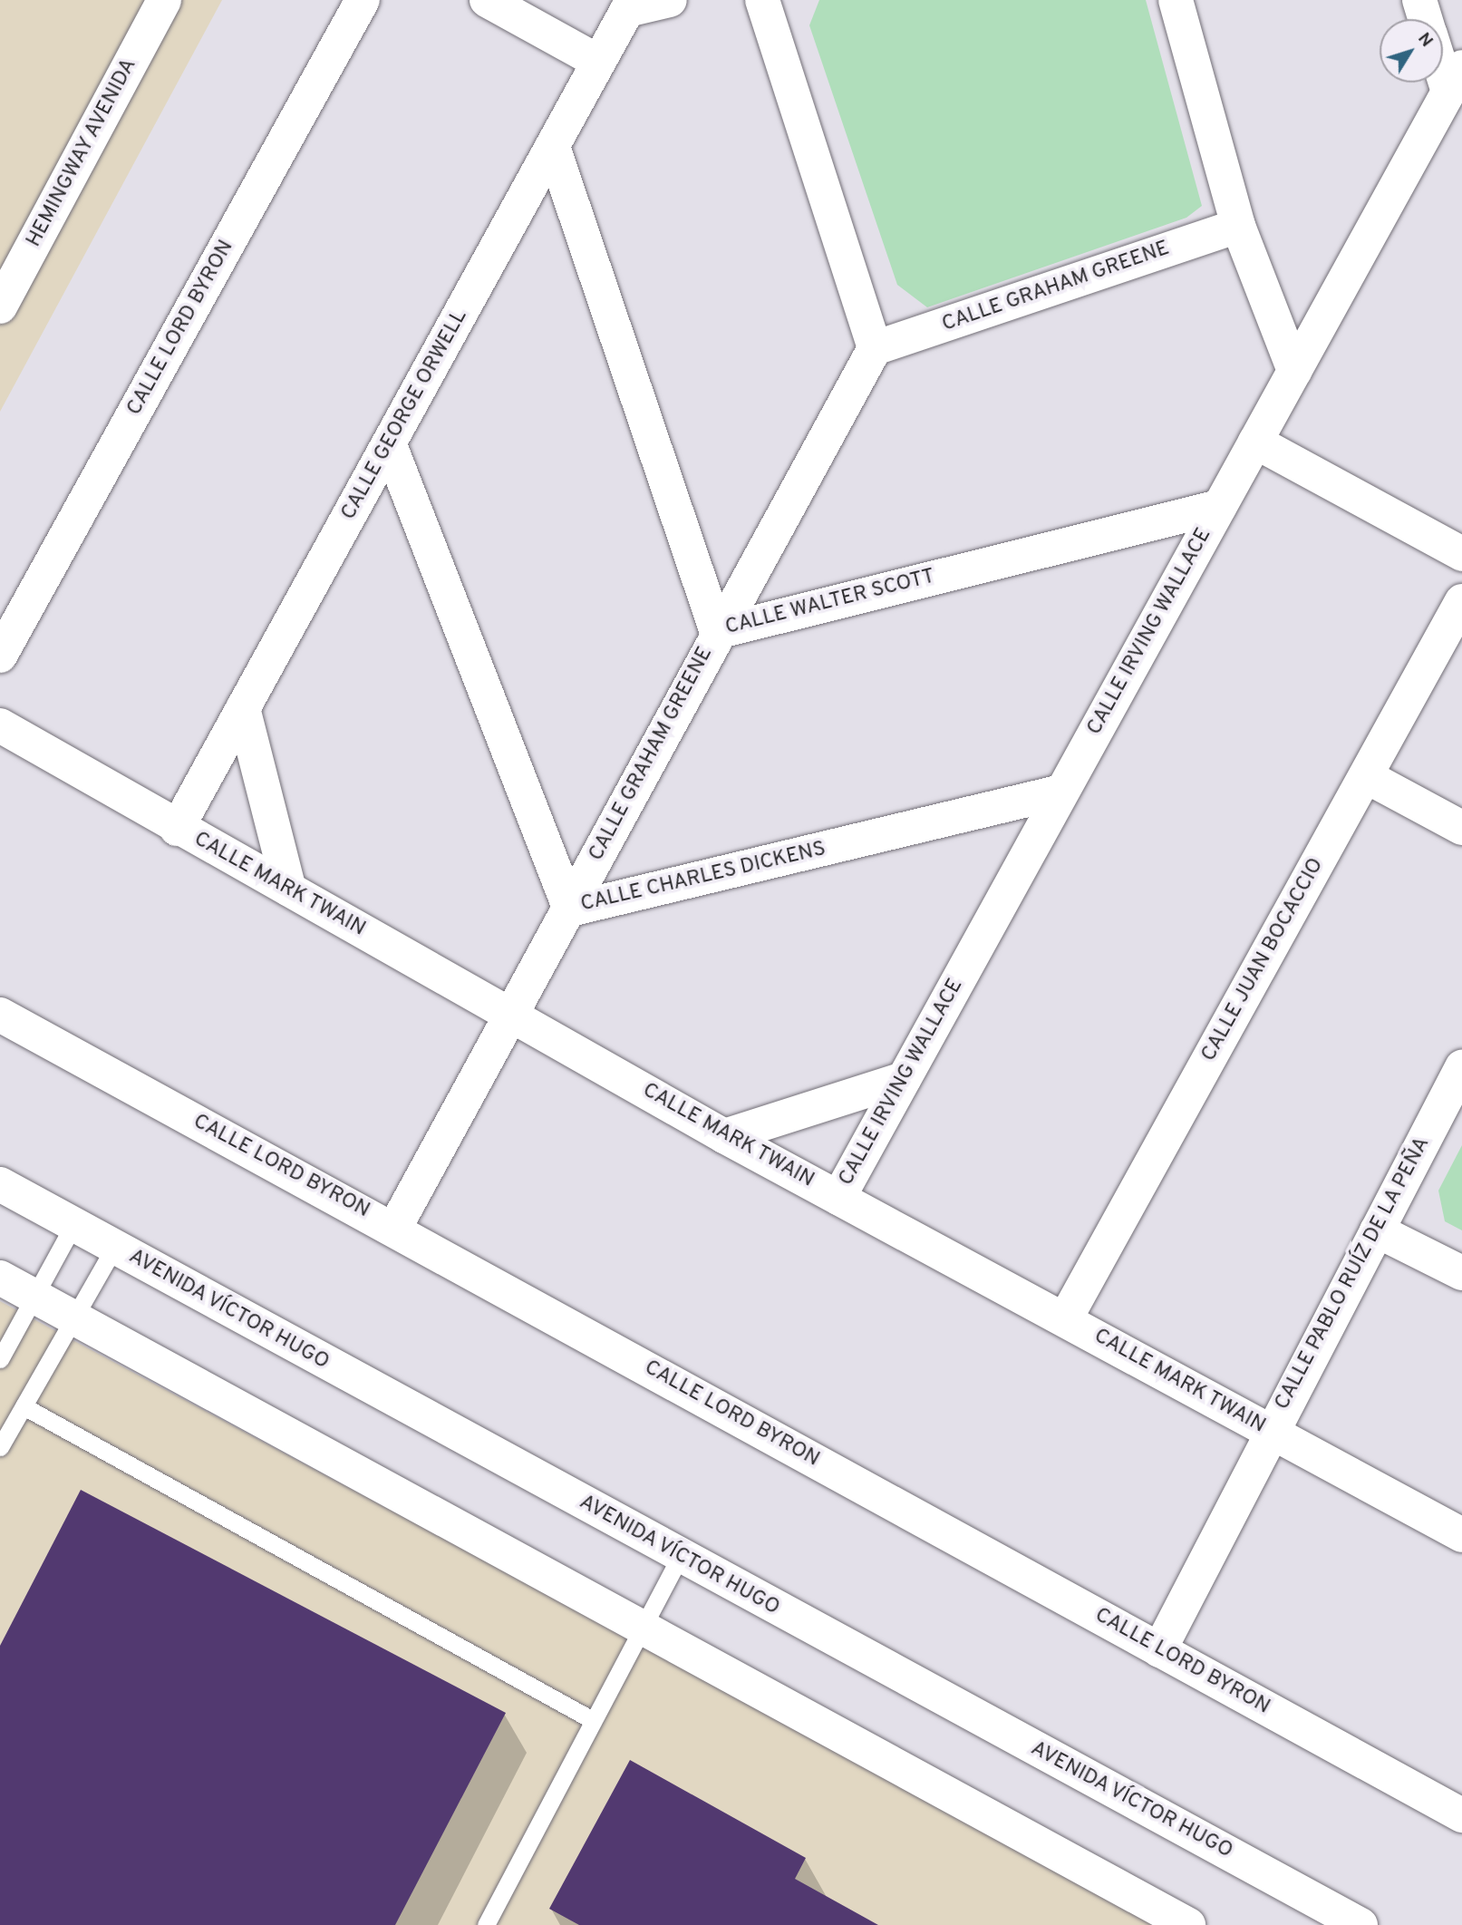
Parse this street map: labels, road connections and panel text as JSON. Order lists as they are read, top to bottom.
{
  "streets": {
    "street": [
      "HEMINGWAY AVENIDA",
      "CALLE GRAHAM GREENE",
      "CALLE LORD BYRON",
      "CALLE GEORGE ORWELL",
      "CALLE WALTER SCOTT",
      "CALLE IRVING WALLACE",
      "CALLE CHARLES DICKENS",
      "CALLE MARK TWAIN",
      "CALLE JUAN BOCACCIO",
      "CALLE PABLO RUÍZ DE LA PEÑA",
      "AVENIDA VÍCTOR HUGO"
    ]
  },
  "crossings": [
    ["CALLE GRAHAM GREENE", "CALLE LORD BYRON"],
    ["CALLE GRAHAM GREENE", "CALLE WALTER SCOTT"],
    ["CALLE GRAHAM GREENE", "CALLE CHARLES DICKENS"],
    ["CALLE GRAHAM GREENE", "CALLE MARK TWAIN"],
    ["CALLE LORD BYRON", "CALLE PABLO RUÍZ DE LA PEÑA"],
    ["CALLE GEORGE ORWELL", "CALLE WALTER SCOTT"],
    ["CALLE GEORGE ORWELL", "CALLE CHARLES DICKENS"],
    ["CALLE GEORGE ORWELL", "CALLE MARK TWAIN"],
    ["CALLE WALTER SCOTT", "CALLE IRVING WALLACE"],
    ["CALLE IRVING WALLACE", "CALLE CHARLES DICKENS"],
    ["CALLE IRVING WALLACE", "CALLE MARK TWAIN"],
    ["CALLE MARK TWAIN", "CALLE JUAN BOCACCIO"],
    ["CALLE MARK TWAIN", "CALLE PABLO RUÍZ DE LA PEÑA"]
  ],
  "north": "top right"
}
